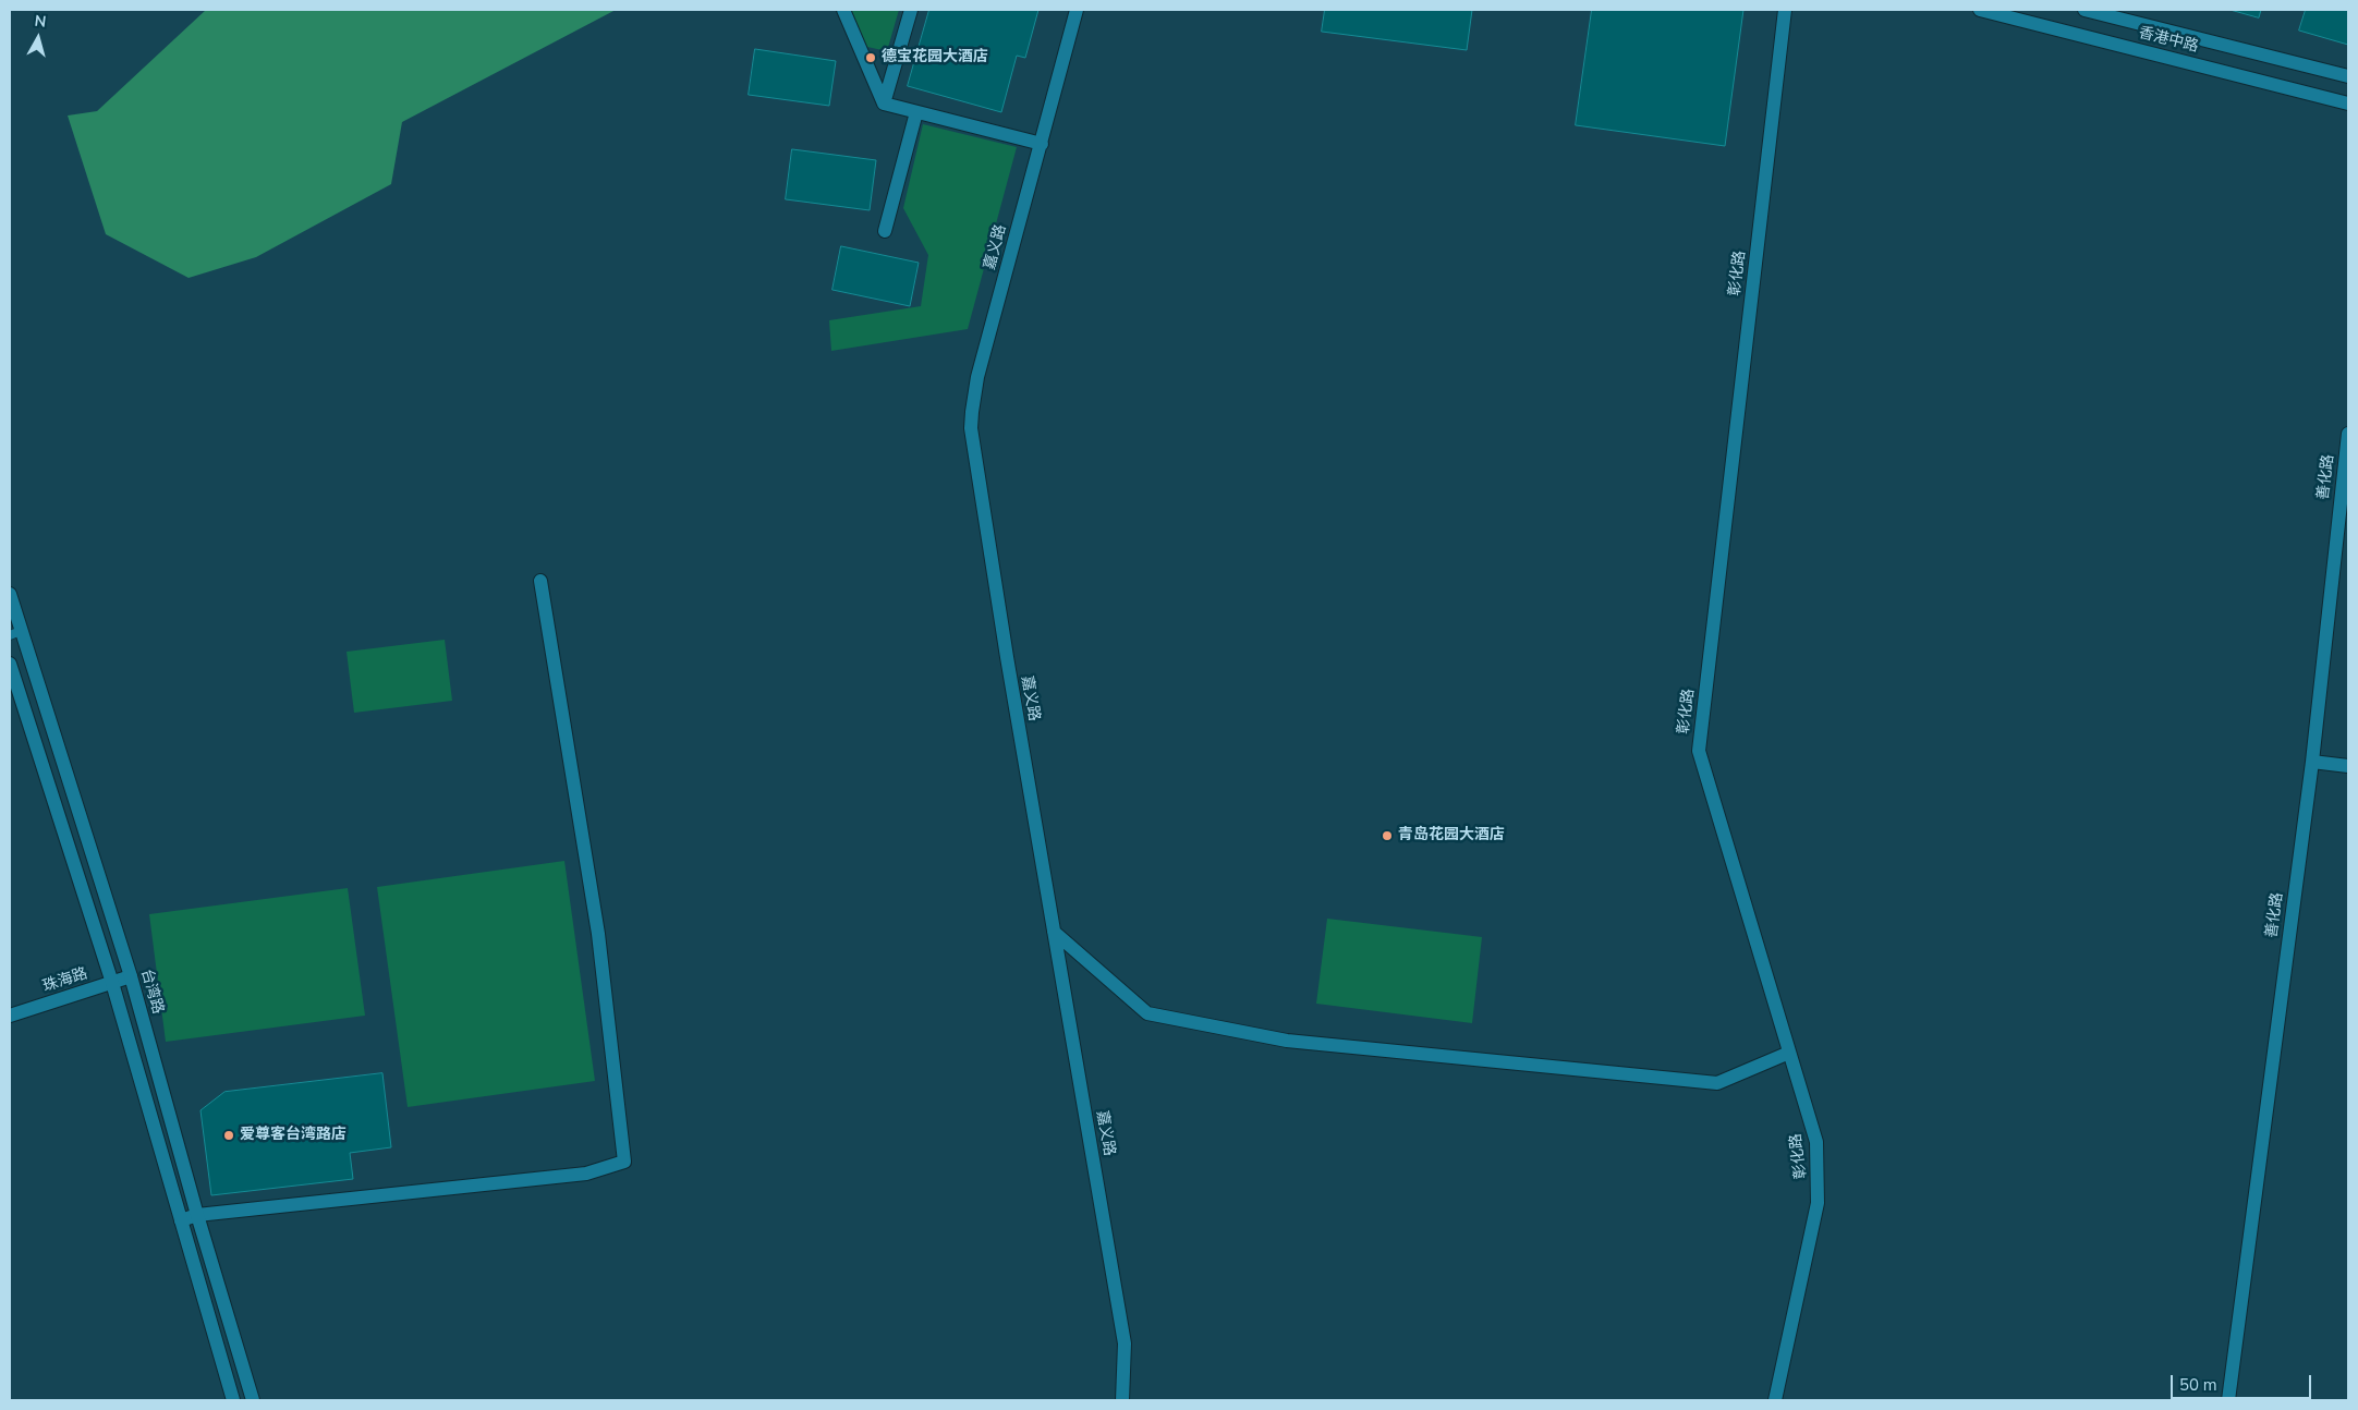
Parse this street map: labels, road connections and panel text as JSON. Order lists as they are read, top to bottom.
{
  "streets": {
    "street": [
      "香港中路",
      "嘉义路",
      "彰化路",
      "善化路",
      "珠海路",
      "台湾路"
    ]
  },
  "crossings": [
    ["珠海路", "台湾路"]
  ],
  "places": ["德宝花园大酒店", "青岛花园大酒店", "爱尊客台湾路店"],
  "scale_bar": "50 m",
  "north": "top"
}
